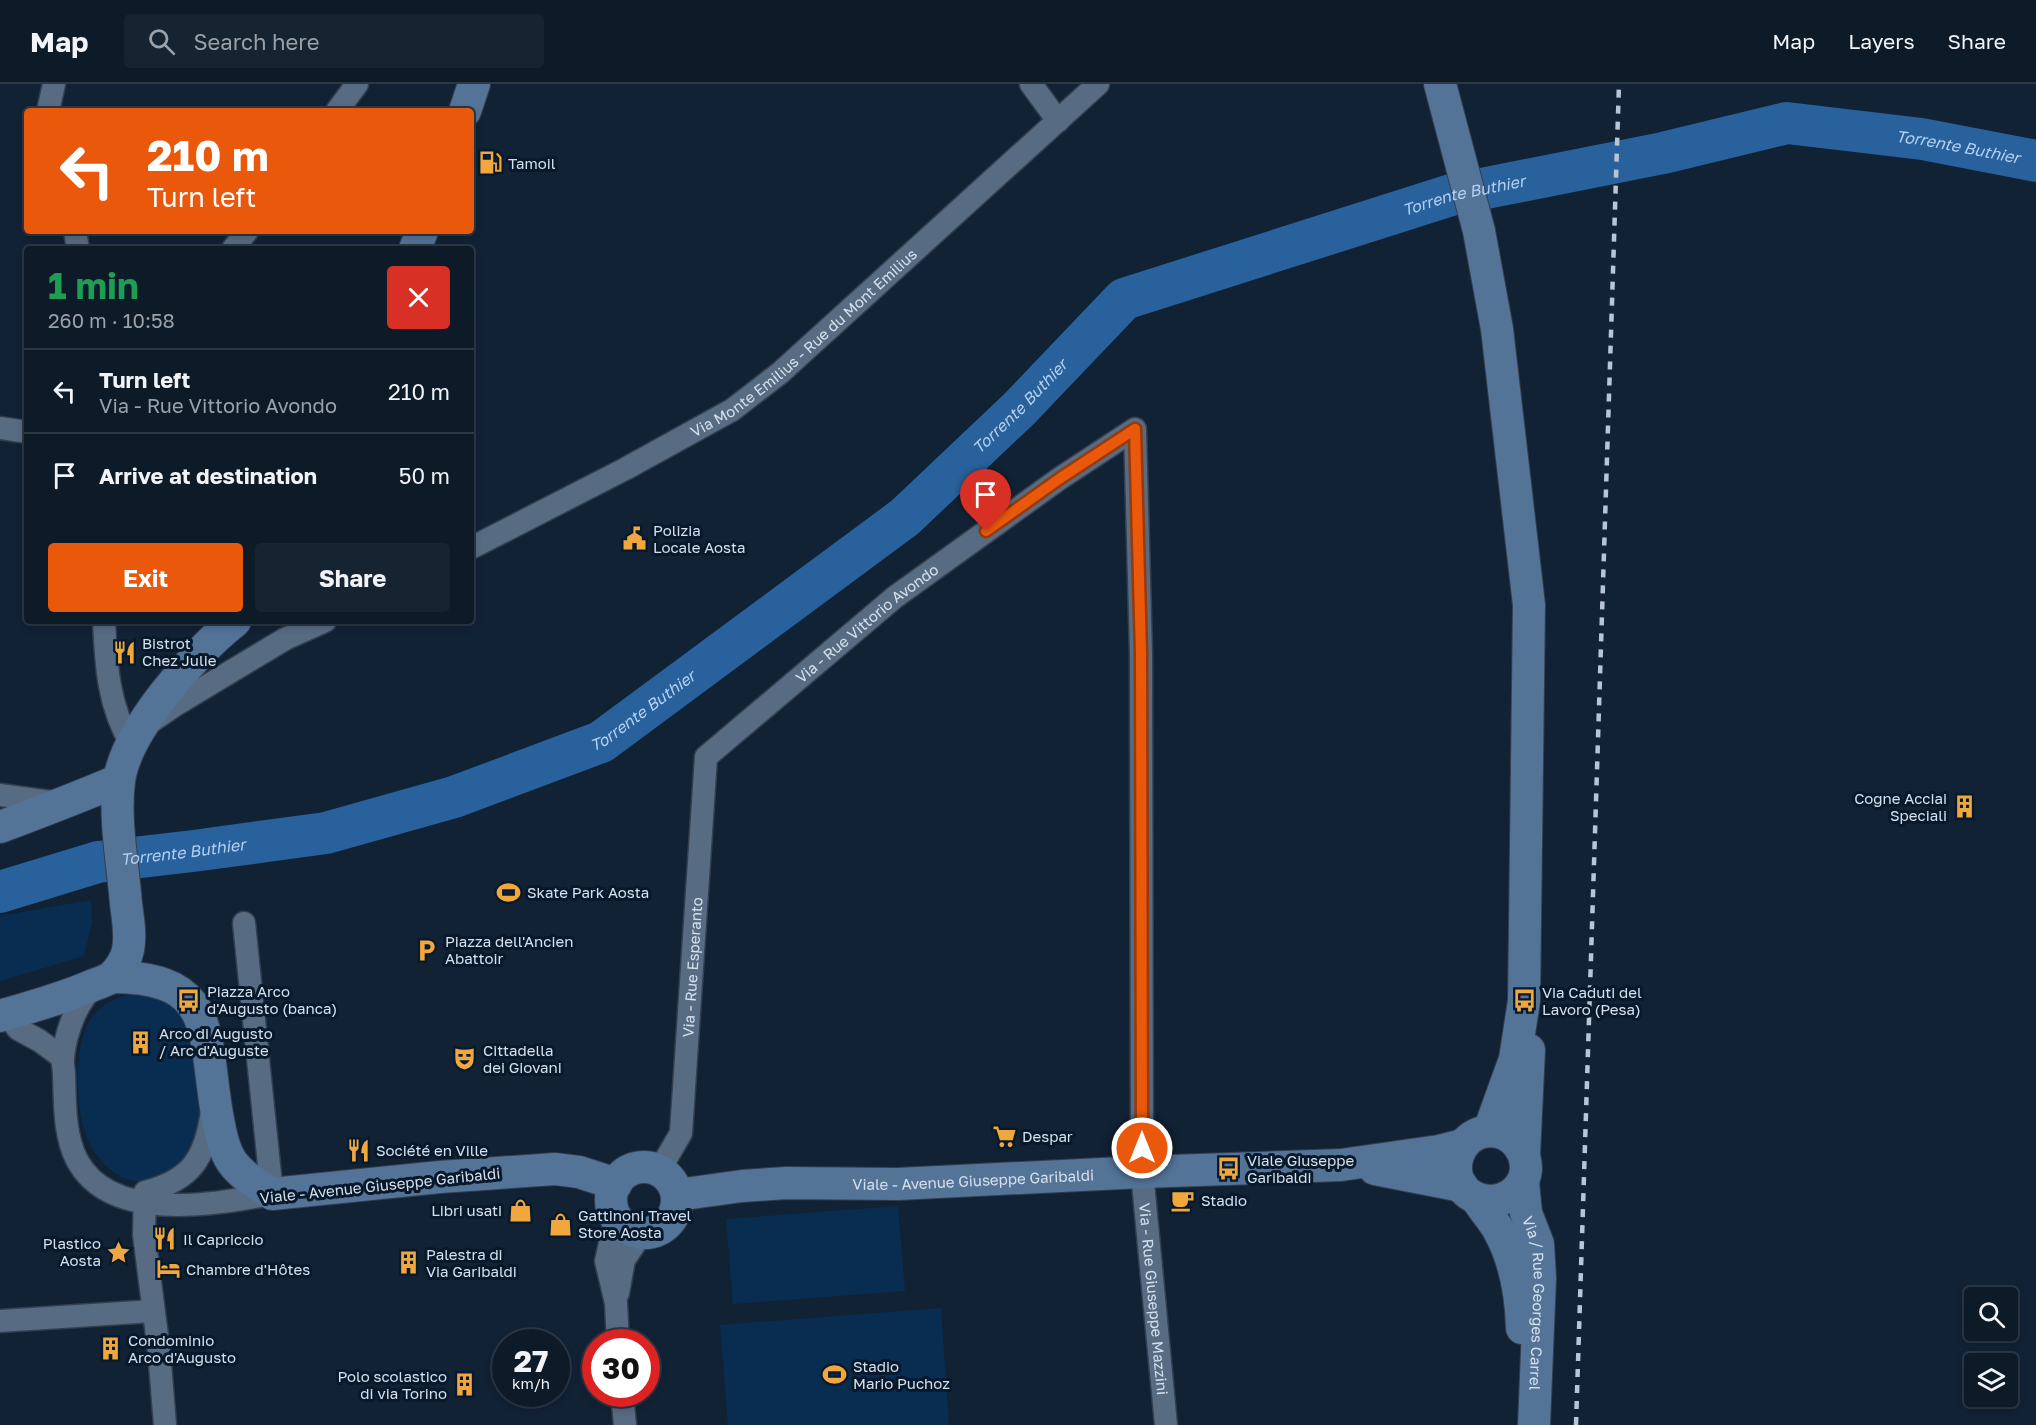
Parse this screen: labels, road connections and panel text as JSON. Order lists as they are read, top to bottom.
{
  "streets": {
    "street": [
      "Via Monte Emilius - Rue du Mont Emilius",
      "Via - Rue Vittorio Avondo",
      "Via - Rue Esperanto",
      "Viale - Avenue Giuseppe Garibaldi",
      "Via - Rue Giuseppe Mazzini",
      "Via / Rue Georges Carrel"
    ]
  },
  "crossings": [
    ["Via - Rue Vittorio Avondo", "Via - Rue Esperanto"],
    ["Via - Rue Vittorio Avondo", "Viale - Avenue Giuseppe Garibaldi"],
    ["Via - Rue Vittorio Avondo", "Via - Rue Giuseppe Mazzini"],
    ["Via - Rue Esperanto", "Viale - Avenue Giuseppe Garibaldi"],
    ["Viale - Avenue Giuseppe Garibaldi", "Via - Rue Giuseppe Mazzini"],
    ["Viale - Avenue Giuseppe Garibaldi", "Via / Rue Georges Carrel"]
  ],
  "water": ["Torrente Buthier"],
  "places": {
    "fuel station": ["Tamoil"],
    "public building": ["Polizia Locale Aosta"],
    "restaurant": ["Bistrot Chez Julie", "Société en Ville", "Il Capriccio"],
    "building": [
      "Cogne Acciai Speciali",
      "Arco di Augusto / Arc d'Auguste",
      "Palestra di Via Garibaldi",
      "Condominio Arco d'Augusto",
      "Polo scolastico di via Torino"
    ],
    "sports": ["Skate Park Aosta", "Stadio Mario Puchoz"],
    "parking": ["Piazza dell'Ancien Abattoir"],
    "bus stop": ["Piazza Arco d'Augusto (banca)", "Via Caduti del Lavoro (Pesa)", "Viale Giuseppe Garibaldi"],
    "theatre": ["Cittadella dei Giovani"],
    "supermarket": ["Despar"],
    "cafe": ["Stadio"],
    "shop": ["Libri usati", "Gattinoni Travel Store Aosta"],
    "place": ["Plastico Aosta"],
    "hotel": ["Chambre d'Hôtes"]
  },
  "page": {
    "header": "Map",
    "search": "Search here",
    "nav": ["Map", "Layers", "Share"],
    "turn": ["210 m", "Turn left"],
    "heading": ["1 min", "260 m · 10:58"],
    "list": [
      {
        "name": "Turn left",
        "note": "Via - Rue Vittorio Avondo",
        "value": "210 m"
      },
      {
        "name": "Arrive at destination",
        "value": "50 m"
      }
    ],
    "buttons": ["Exit", "Share"],
    "speed": "27 km/h",
    "limit": "30"
  }
}
